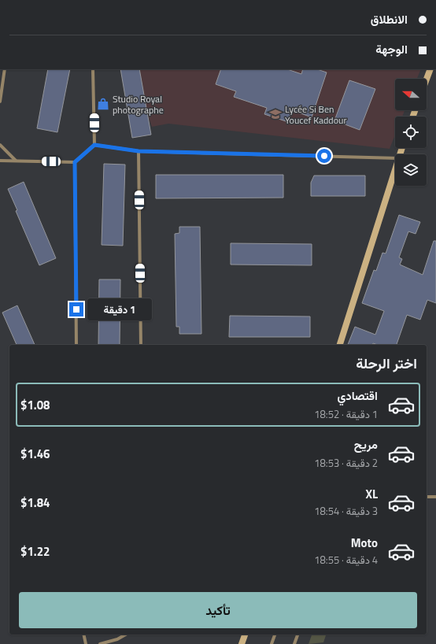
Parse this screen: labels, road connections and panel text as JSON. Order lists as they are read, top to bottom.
{
  "places": {
    "shop": ["Studio Royal photographe"],
    "school or university": ["Lycée Si Ben Youcef Kaddour"]
  },
  "north": "left",
  "page": {
    "banner": ["الانطلاق", "الوجهة"],
    "bubble": "1 دقيقة",
    "heading": "اختر الرحلة",
    "list": [
      {
        "name": "اقتصادي",
        "note": "1 دقيقة · 18:52",
        "value": "$1.08"
      },
      {
        "name": "مريح",
        "note": "2 دقيقة · 18:53",
        "value": "$1.46"
      },
      {
        "name": "XL",
        "note": "3 دقيقة · 18:54",
        "value": "$1.84"
      },
      {
        "name": "Moto",
        "note": "4 دقيقة · 18:55",
        "value": "$1.22"
      }
    ],
    "buttons": "تأكيد"
  }
}
